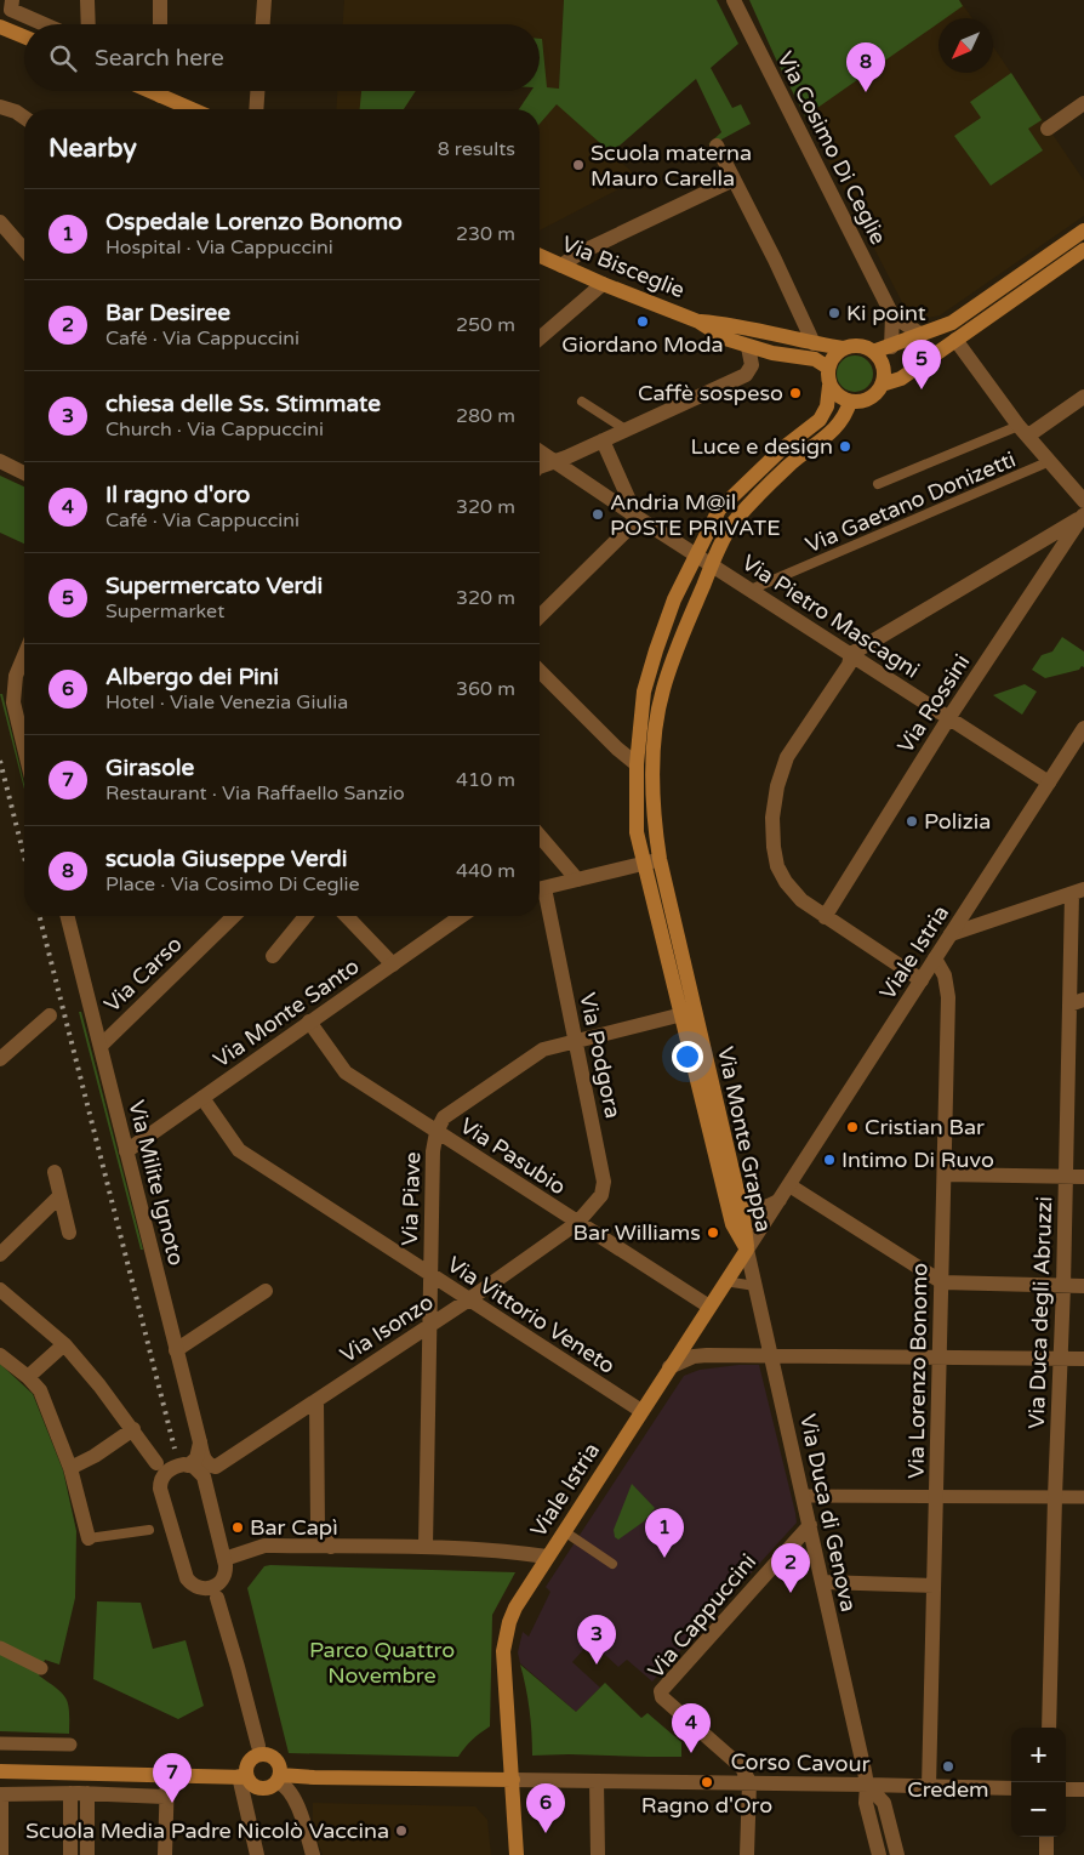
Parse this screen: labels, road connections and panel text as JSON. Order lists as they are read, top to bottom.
{
  "streets": {
    "main road": ["Via Bisceglie", "Viale Istria", "Via Monte Grappa"],
    "street": [
      "Via Cosimo Di Ceglie",
      "Via Pietro Mascagni",
      "Via Rossini",
      "Via Carso",
      "Via Monte Santo",
      "Via Podgora",
      "Via Pasubio",
      "Via Milite Ignoto",
      "Via Piave",
      "Via Duca degli Abruzzi",
      "Via Vittorio Veneto",
      "Via Isonzo",
      "Via Lorenzo Bonomo",
      "Via Duca di Genova",
      "Via Cappuccini",
      "Corso Cavour"
    ],
    "lane": ["Via Gaetano Donizetti"]
  },
  "crossings": [
    ["Via Bisceglie", "Via Monte Grappa"],
    ["Via Gaetano Donizetti", "Via Pietro Mascagni"],
    ["Via Pietro Mascagni", "Via Rossini"],
    ["Via Pietro Mascagni", "Viale Istria"],
    ["Via Pietro Mascagni", "Via Monte Grappa"],
    ["Viale Istria", "Via Monte Grappa"],
    ["Viale Istria", "Via Pasubio"],
    ["Viale Istria", "Via Vittorio Veneto"],
    ["Viale Istria", "Via Lorenzo Bonomo"],
    ["Viale Istria", "Via Duca di Genova"],
    ["Viale Istria", "Corso Cavour"],
    ["Via Carso", "Via Milite Ignoto"],
    ["Via Monte Santo", "Via Pasubio"],
    ["Via Monte Santo", "Via Milite Ignoto"],
    ["Via Monte Santo", "Via Vittorio Veneto"],
    ["Via Podgora", "Via Pasubio"],
    ["Via Podgora", "Via Piave"],
    ["Via Podgora", "Via Isonzo"],
    ["Via Monte Grappa", "Via Piave"],
    ["Via Monte Grappa", "Via Duca di Genova"],
    ["Via Pasubio", "Via Piave"],
    ["Via Pasubio", "Via Isonzo"],
    ["Via Piave", "Via Vittorio Veneto"],
    ["Via Piave", "Via Isonzo"],
    ["Via Vittorio Veneto", "Via Isonzo"],
    ["Via Lorenzo Bonomo", "Corso Cavour"],
    ["Via Duca di Genova", "Via Cappuccini"],
    ["Via Duca di Genova", "Corso Cavour"],
    ["Via Cappuccini", "Corso Cavour"]
  ],
  "parks": ["Parco Quattro Novembre"],
  "places": [
    "Scuola materna Mauro Carella",
    "Ki point",
    "Giordano Moda",
    "Caffè sospeso",
    "Luce e design",
    "Andria M@il POSTE PRIVATE",
    "Polizia",
    "Cristian Bar",
    "Intimo Di Ruvo",
    "Bar Williams",
    "Bar Capì",
    "Credem",
    "Ragno d'Oro",
    "Scuola Media Padre Nicolò Vaccina"
  ],
  "north": "bottom left",
  "page": {
    "search": "Search here",
    "pins": [
      "8",
      "5",
      "1",
      "2",
      "3",
      "4",
      "7",
      "6"
    ],
    "heading": ["Nearby", "8 results"],
    "list": [
      {
        "mark": "1",
        "name": "Ospedale Lorenzo Bonomo",
        "note": "Hospital · Via Cappuccini",
        "value": "230 m"
      },
      {
        "mark": "2",
        "name": "Bar Desiree",
        "note": "Café · Via Cappuccini",
        "value": "250 m"
      },
      {
        "mark": "3",
        "name": "chiesa delle Ss. Stimmate",
        "note": "Church · Via Cappuccini",
        "value": "280 m"
      },
      {
        "mark": "4",
        "name": "Il ragno d'oro",
        "note": "Café · Via Cappuccini",
        "value": "320 m"
      },
      {
        "mark": "5",
        "name": "Supermercato Verdi",
        "note": "Supermarket",
        "value": "320 m"
      },
      {
        "mark": "6",
        "name": "Albergo dei Pini",
        "note": "Hotel · Viale Venezia Giulia",
        "value": "360 m"
      },
      {
        "mark": "7",
        "name": "Girasole",
        "note": "Restaurant · Via Raffaello Sanzio",
        "value": "410 m"
      },
      {
        "mark": "8",
        "name": "scuola Giuseppe Verdi",
        "note": "Place · Via Cosimo Di Ceglie",
        "value": "440 m"
      }
    ],
    "map_buttons": ["+", "−"]
  }
}
